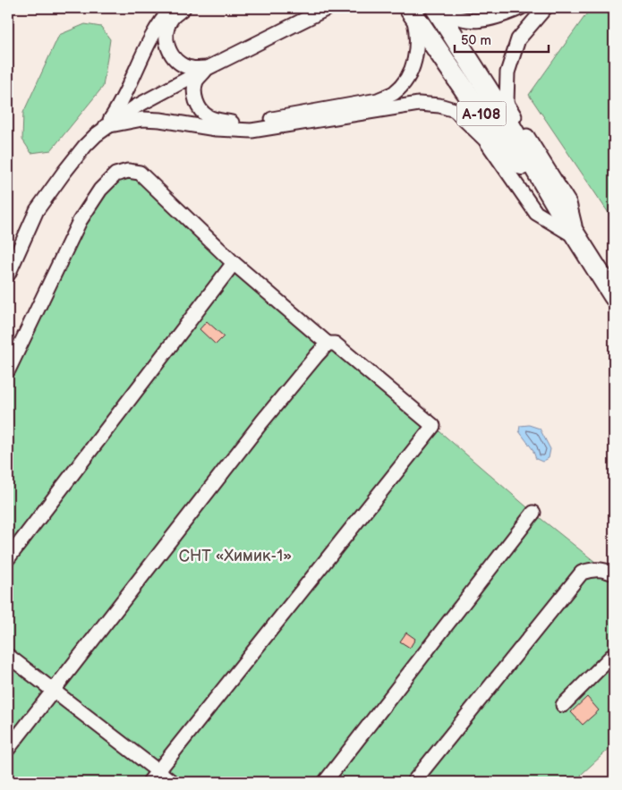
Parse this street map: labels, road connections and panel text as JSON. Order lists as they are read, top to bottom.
{
  "streets": {
    "highway": ["А-108"]
  },
  "parks": ["СНТ «Химик-1»"],
  "scale_bar": "50 m"
}
